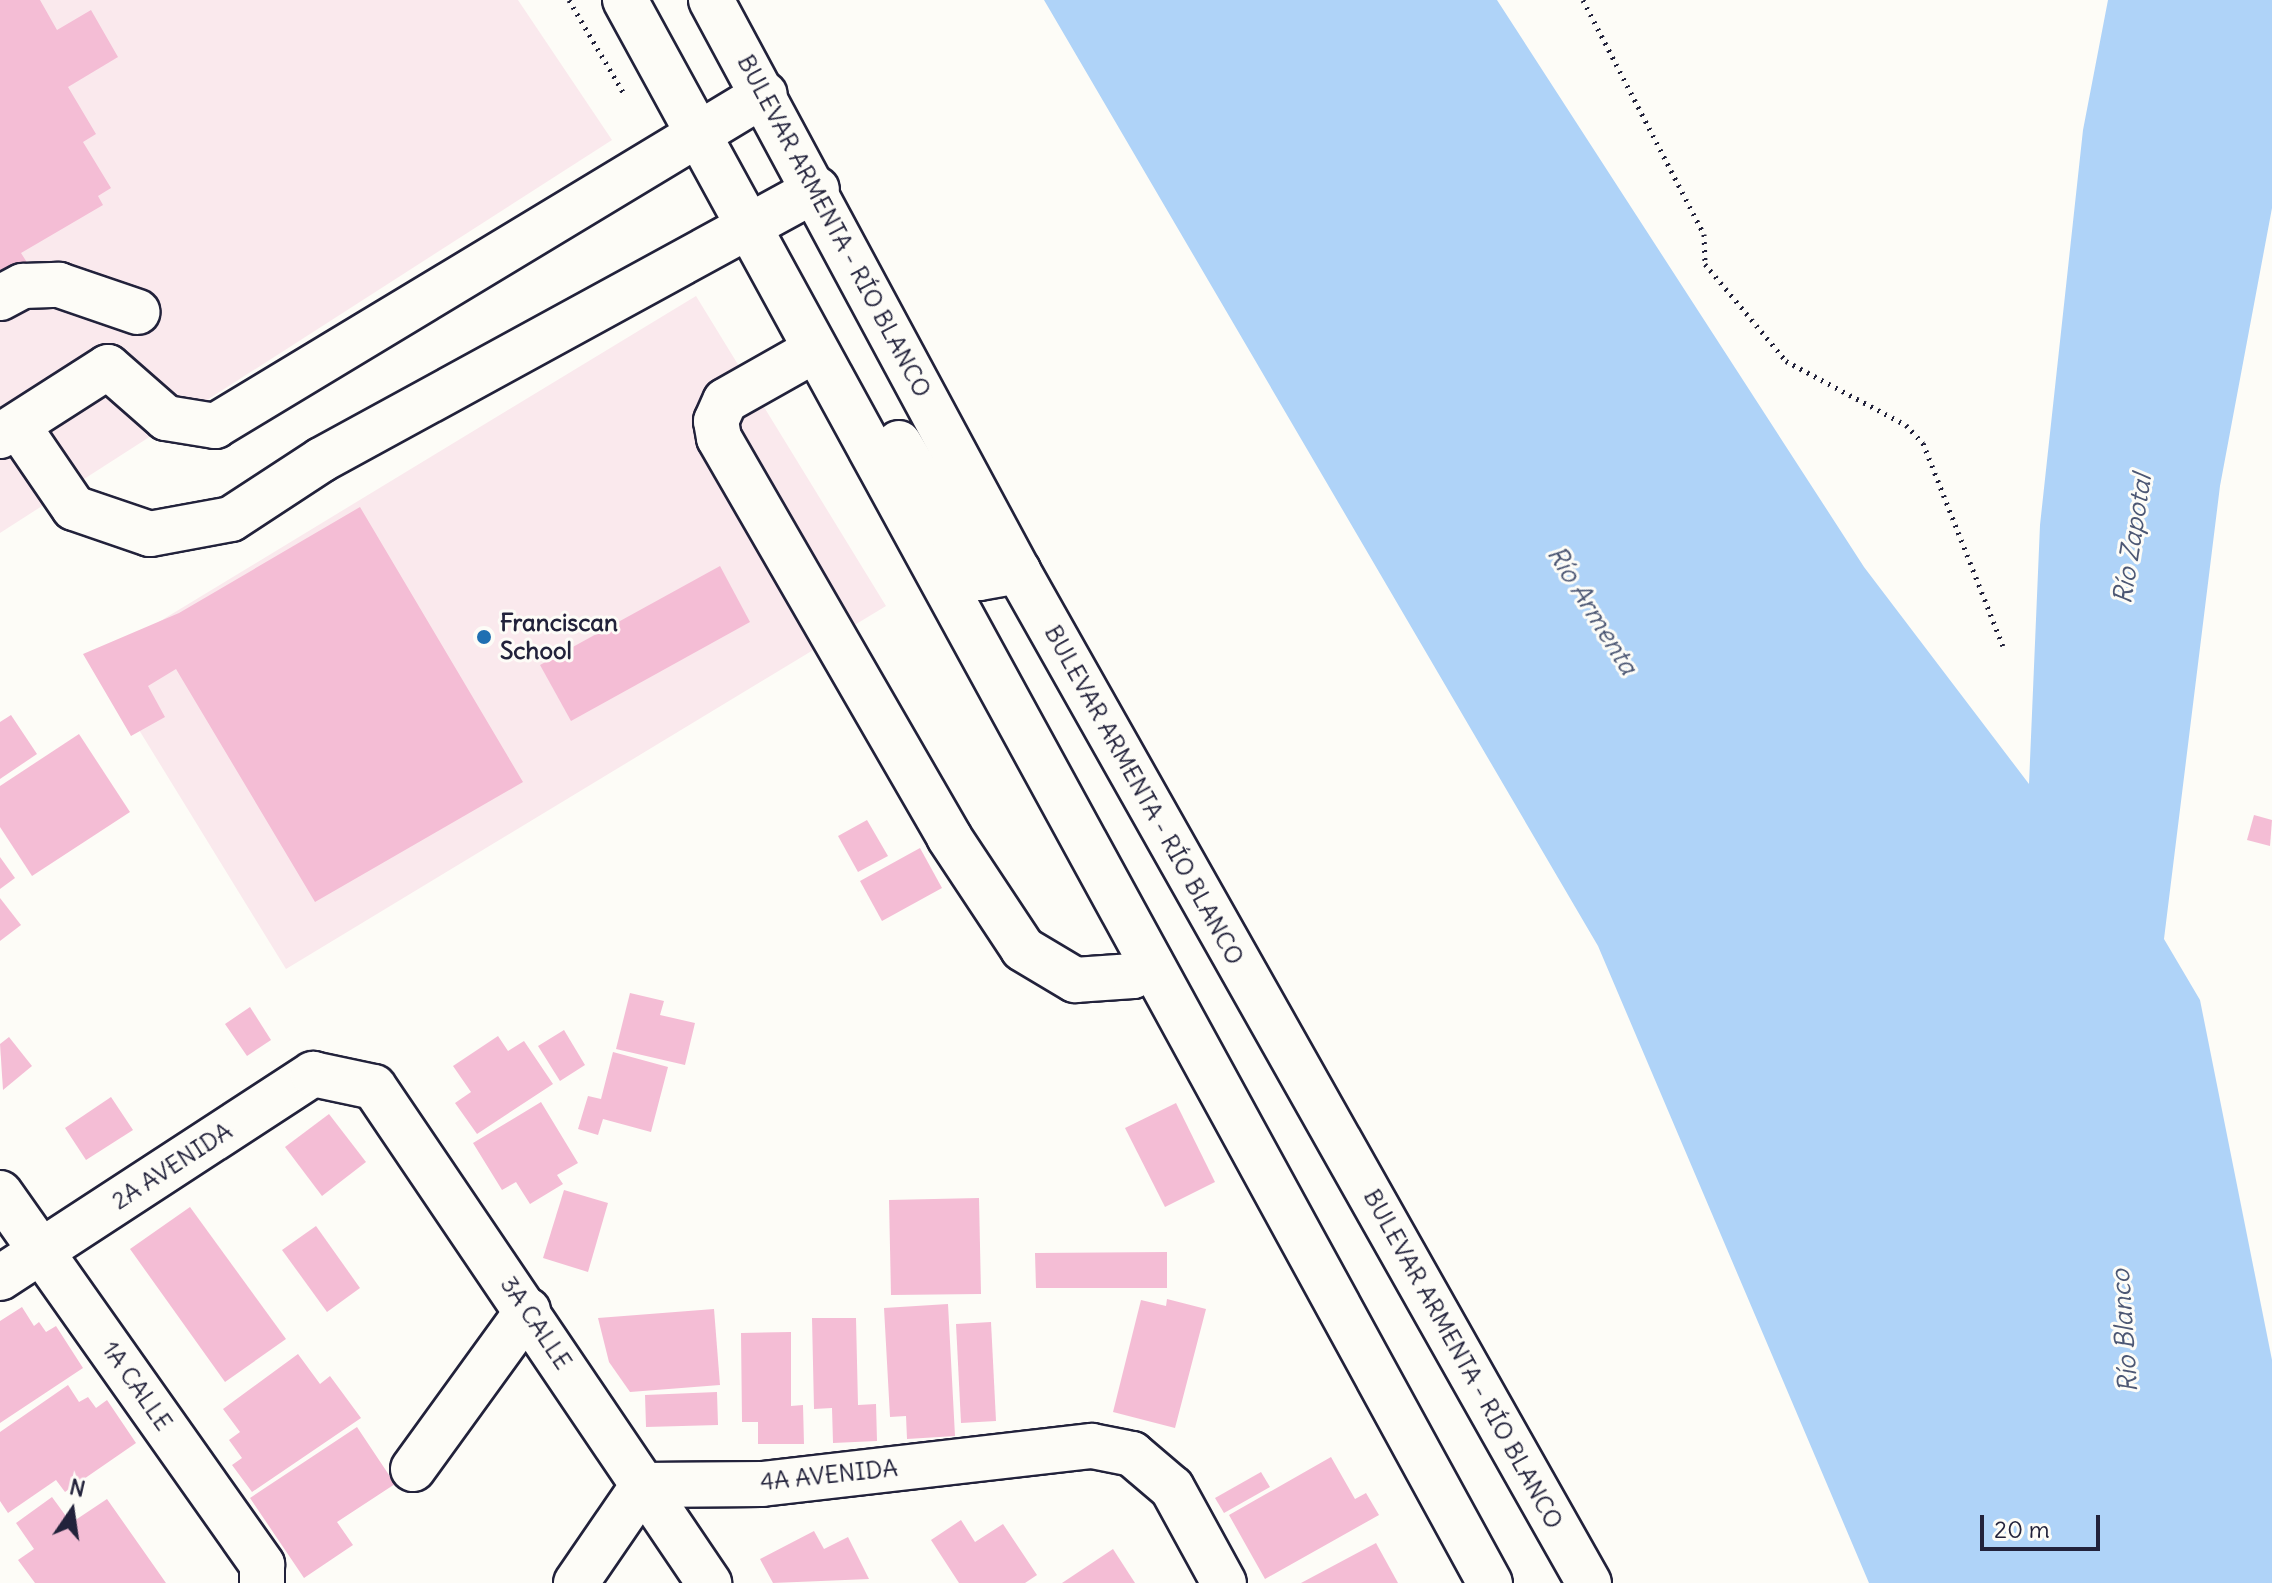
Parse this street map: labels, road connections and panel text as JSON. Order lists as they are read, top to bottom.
{
  "streets": {
    "main road": [
      "BULEVAR ARMENTA - RÍO BLANCO",
      "2A AVENIDA",
      "3A CALLE",
      "1A CALLE",
      "4A AVENIDA"
    ]
  },
  "crossings": [
    ["2A AVENIDA", "3A CALLE"],
    ["2A AVENIDA", "1A CALLE"],
    ["3A CALLE", "4A AVENIDA"]
  ],
  "water": ["Río Zapotal", "Río Armenta", "Río Blanco"],
  "places": ["Franciscan School"],
  "scale_bar": "20 m",
  "north": "top"
}
